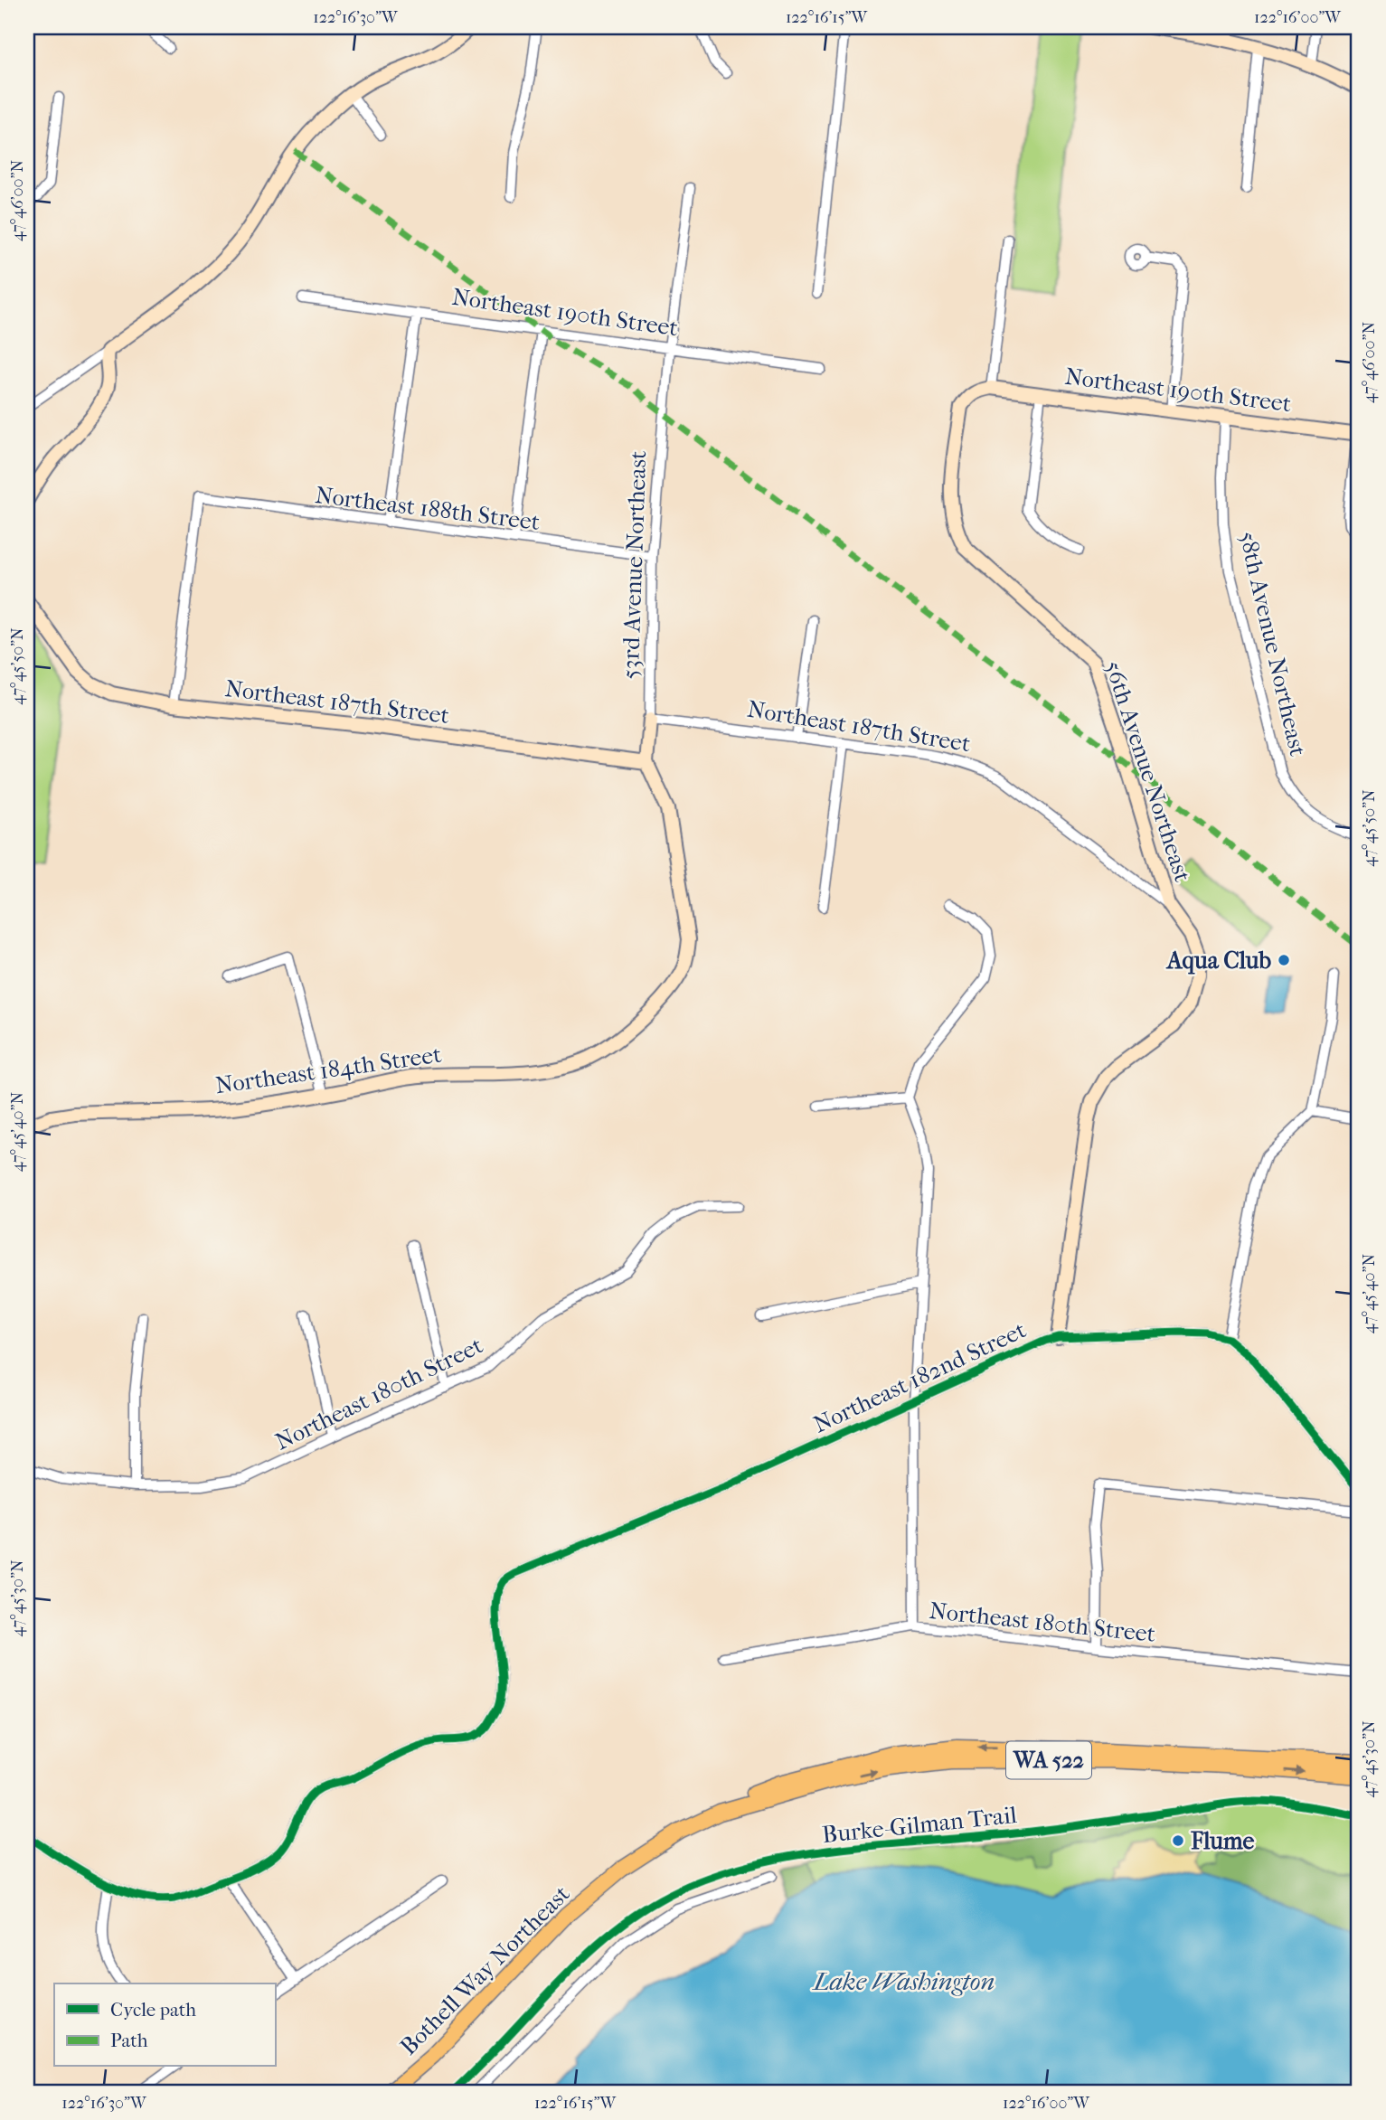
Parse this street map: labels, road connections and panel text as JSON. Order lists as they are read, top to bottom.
{
  "streets": {
    "main road": ["WA 522", "Bothell Way Northeast"],
    "street": [
      "Northeast 190th Street",
      "Northeast 188th Street",
      "53rd Avenue Northeast",
      "58th Avenue Northeast",
      "Northeast 187th Street",
      "56th Avenue Northeast",
      "Northeast 184th Street",
      "Northeast 182nd Street",
      "Northeast 180th Street"
    ],
    "cycle path": ["Burke-Gilman Trail"]
  },
  "crossings": [
    ["Northeast 190th Street", "53rd Avenue Northeast"],
    ["Northeast 190th Street", "58th Avenue Northeast"],
    ["Northeast 190th Street", "56th Avenue Northeast"],
    ["Northeast 188th Street", "53rd Avenue Northeast"],
    ["Northeast 188th Street", "Northeast 187th Street"],
    ["53rd Avenue Northeast", "Northeast 187th Street"],
    ["53rd Avenue Northeast", "Northeast 184th Street"],
    ["Northeast 187th Street", "56th Avenue Northeast"],
    ["WA 522", "Bothell Way Northeast"]
  ],
  "water": ["Lake Washington"],
  "places": ["Aqua Club", "Flume"],
  "legend": ["Cycle path", "Path"],
  "coordinates": [
    "122°16'30\"W",
    "122°16'15\"W",
    "122°16'00\"W",
    "47°46'00\"N",
    "47°45'50\"N",
    "47°45'40\"N",
    "47°45'30\"N"
  ]
}
